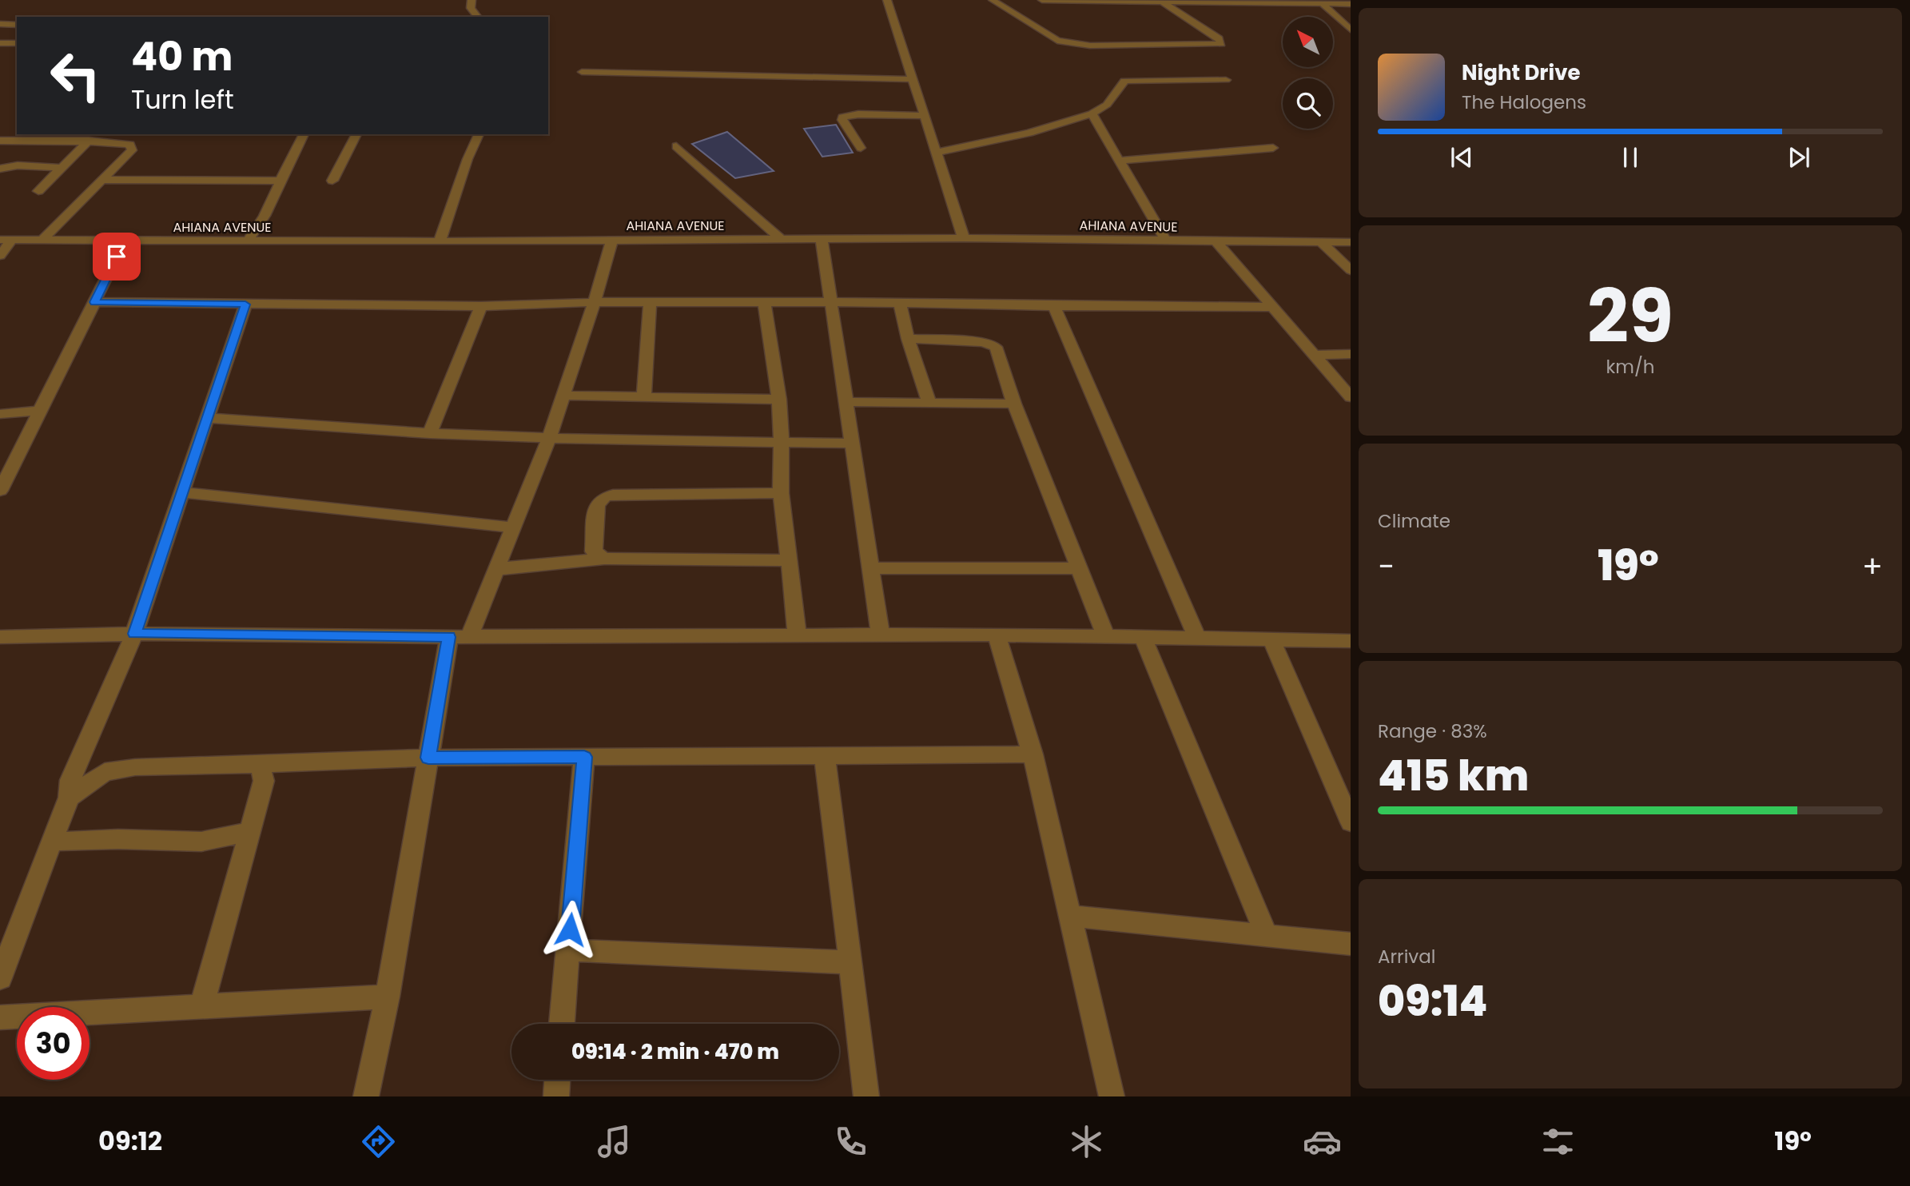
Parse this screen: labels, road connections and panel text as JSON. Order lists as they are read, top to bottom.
{
  "streets": {
    "street": ["AHIANA AVENUE"]
  },
  "north": "top left",
  "page": {
    "turn": ["40 m", "Turn left"],
    "song": ["Night Drive", "The Halogens"],
    "tile": [
      ["29", "km/h"],
      "Climate",
      ["Range · 83%", "415 km"],
      ["Arrival", "09:14"]
    ],
    "heat": ["−", "19°", "+"],
    "limit": "30",
    "trip": "09:14 · 2 min · 470 m",
    "tabs": ["09:12", "19°"]
  }
}
